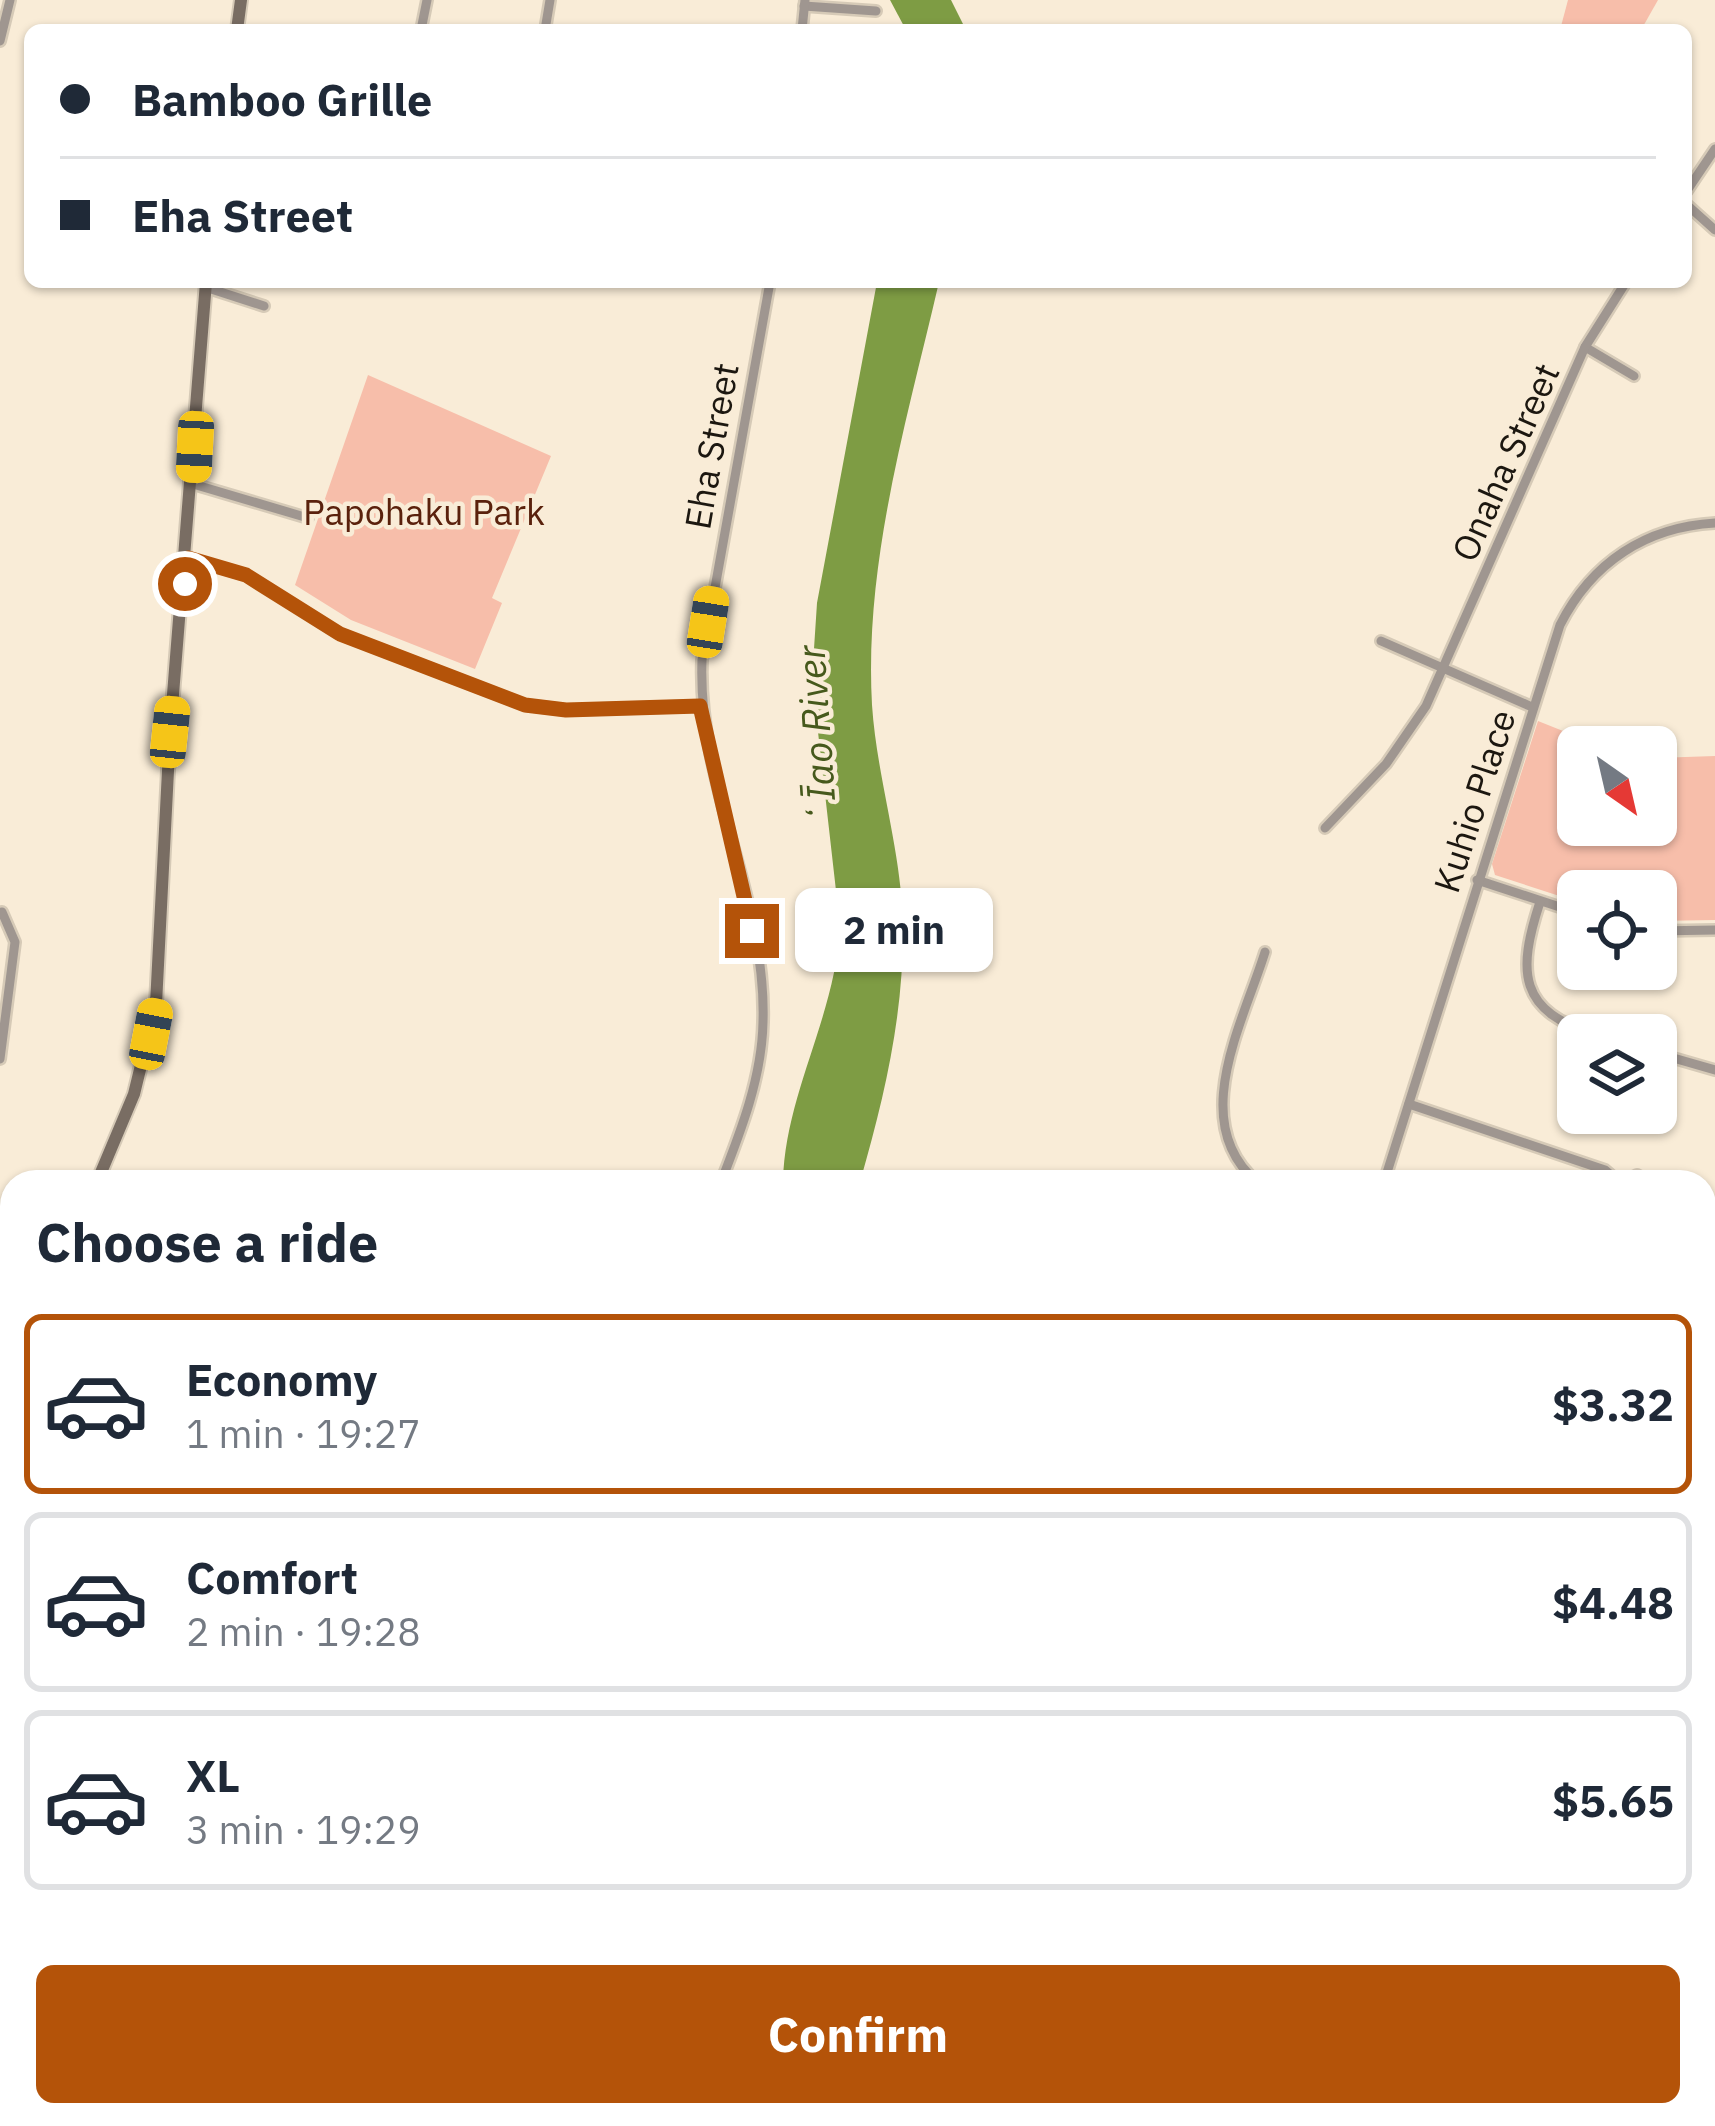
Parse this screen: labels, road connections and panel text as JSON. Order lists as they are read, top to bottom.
{
  "streets": {
    "street": ["Eha Street", "Onaha Street", "Kuhio Place"]
  },
  "water": ["ʻĪao River"],
  "parks": ["Papohaku Park"],
  "north": "bottom right",
  "page": {
    "banner": ["Bamboo Grille", "Eha Street"],
    "bubble": "2 min",
    "heading": "Choose a ride",
    "list": [
      {
        "name": "Economy",
        "note": "1 min · 19:27",
        "value": "$3.32"
      },
      {
        "name": "Comfort",
        "note": "2 min · 19:28",
        "value": "$4.48"
      },
      {
        "name": "XL",
        "note": "3 min · 19:29",
        "value": "$5.65"
      }
    ],
    "buttons": "Confirm"
  }
}
